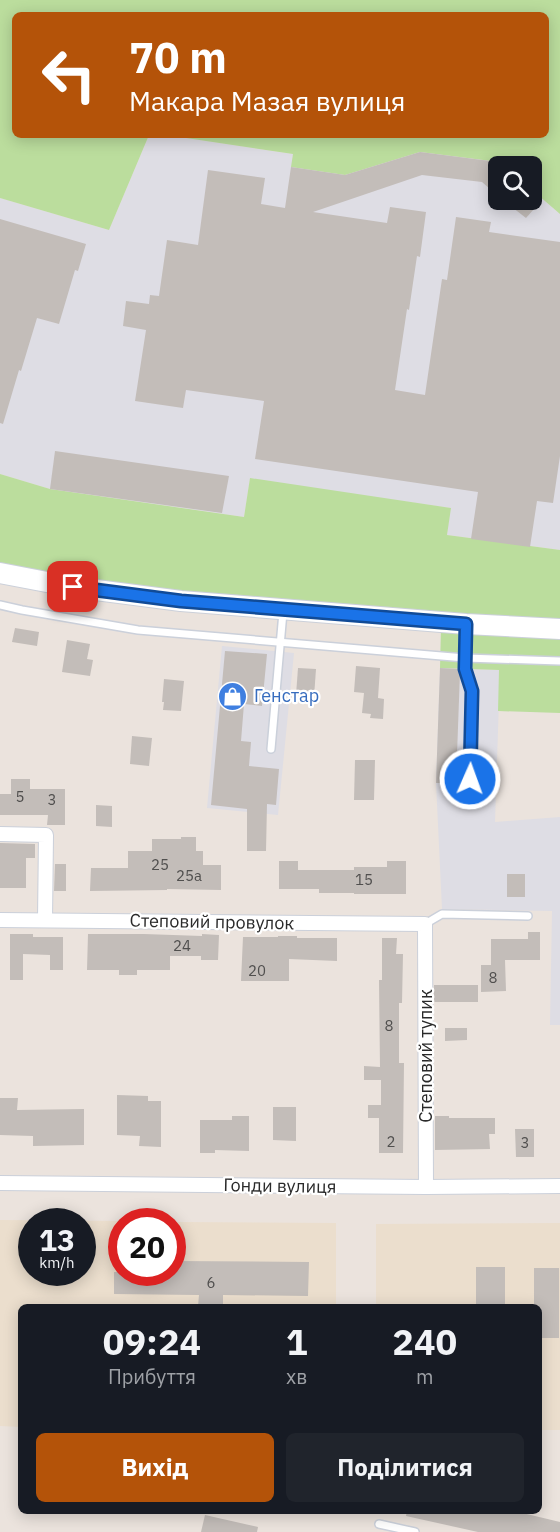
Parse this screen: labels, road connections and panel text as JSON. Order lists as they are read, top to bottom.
{
  "streets": {
    "street": ["Степовий провулок", "Степовий тупик", "Гонди вулиця"]
  },
  "crossings": [
    ["Степовий провулок", "Степовий тупик"],
    ["Степовий тупик", "Гонди вулиця"]
  ],
  "places": {
    "shop": ["Генстар"]
  },
  "house_numbers": [
    "5",
    "3",
    "25",
    "25а",
    "15",
    "24",
    "20",
    "8",
    "8",
    "2",
    "3",
    "6"
  ],
  "page": {
    "turn": ["70 m", "Макара Мазая вулиця"],
    "speed": "13 km/h",
    "limit": "20",
    "eta": [
      "09:24",
      "Прибуття",
      "1",
      "хв",
      "240",
      "m"
    ],
    "buttons": ["Вихід", "Поділитися"]
  }
}
